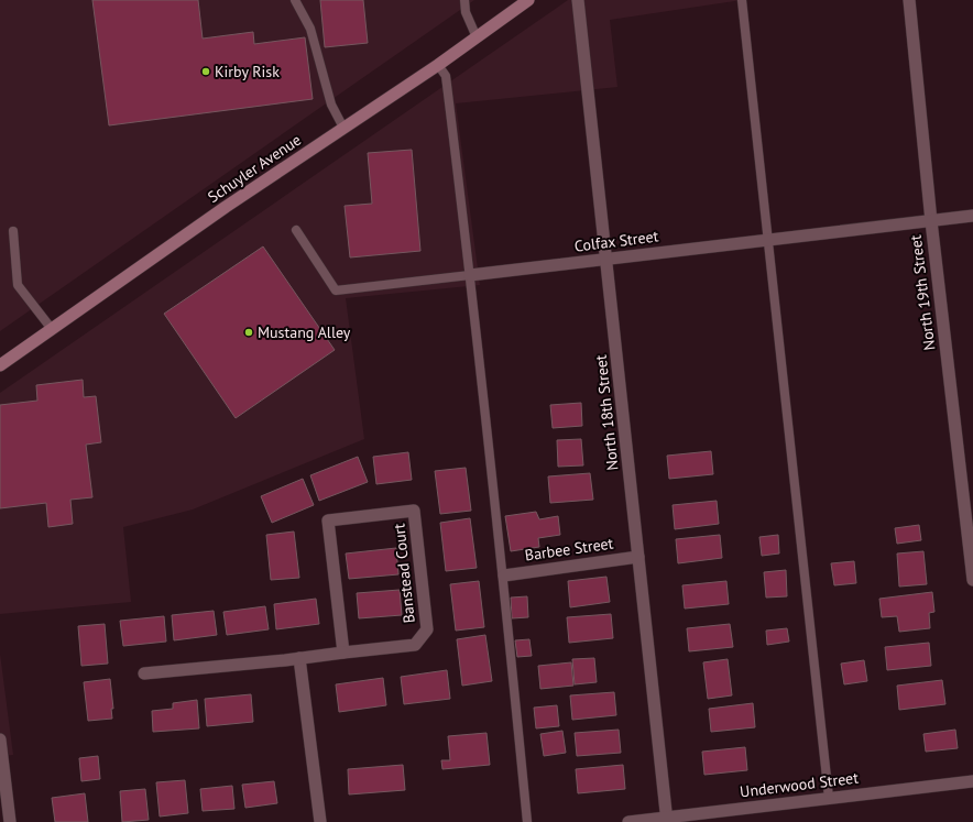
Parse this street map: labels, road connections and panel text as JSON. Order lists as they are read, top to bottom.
{
  "streets": {
    "main road": ["Schuyler Avenue"],
    "street": [
      "Colfax Street",
      "North 19th Street",
      "North 18th Street",
      "Barbee Street",
      "Banstead Court",
      "Underwood Street"
    ]
  },
  "crossings": [
    ["Colfax Street", "North 19th Street"],
    ["Colfax Street", "North 18th Street"],
    ["North 18th Street", "Barbee Street"],
    ["North 18th Street", "Underwood Street"]
  ],
  "places": ["Kirby Risk", "Mustang Alley"]
}
